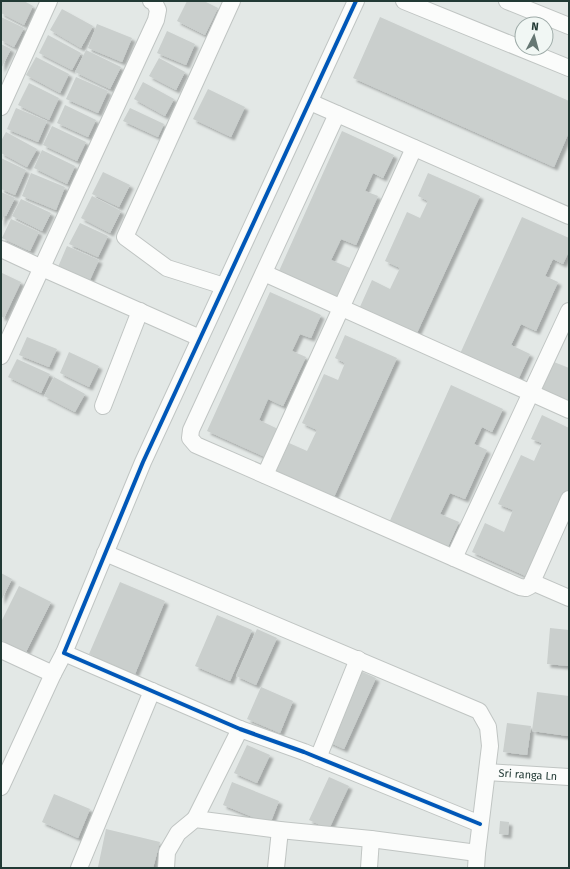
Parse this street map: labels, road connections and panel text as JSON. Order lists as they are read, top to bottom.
{
  "streets": {
    "street": ["Sri ranga Ln"]
  },
  "north": "top"
}
